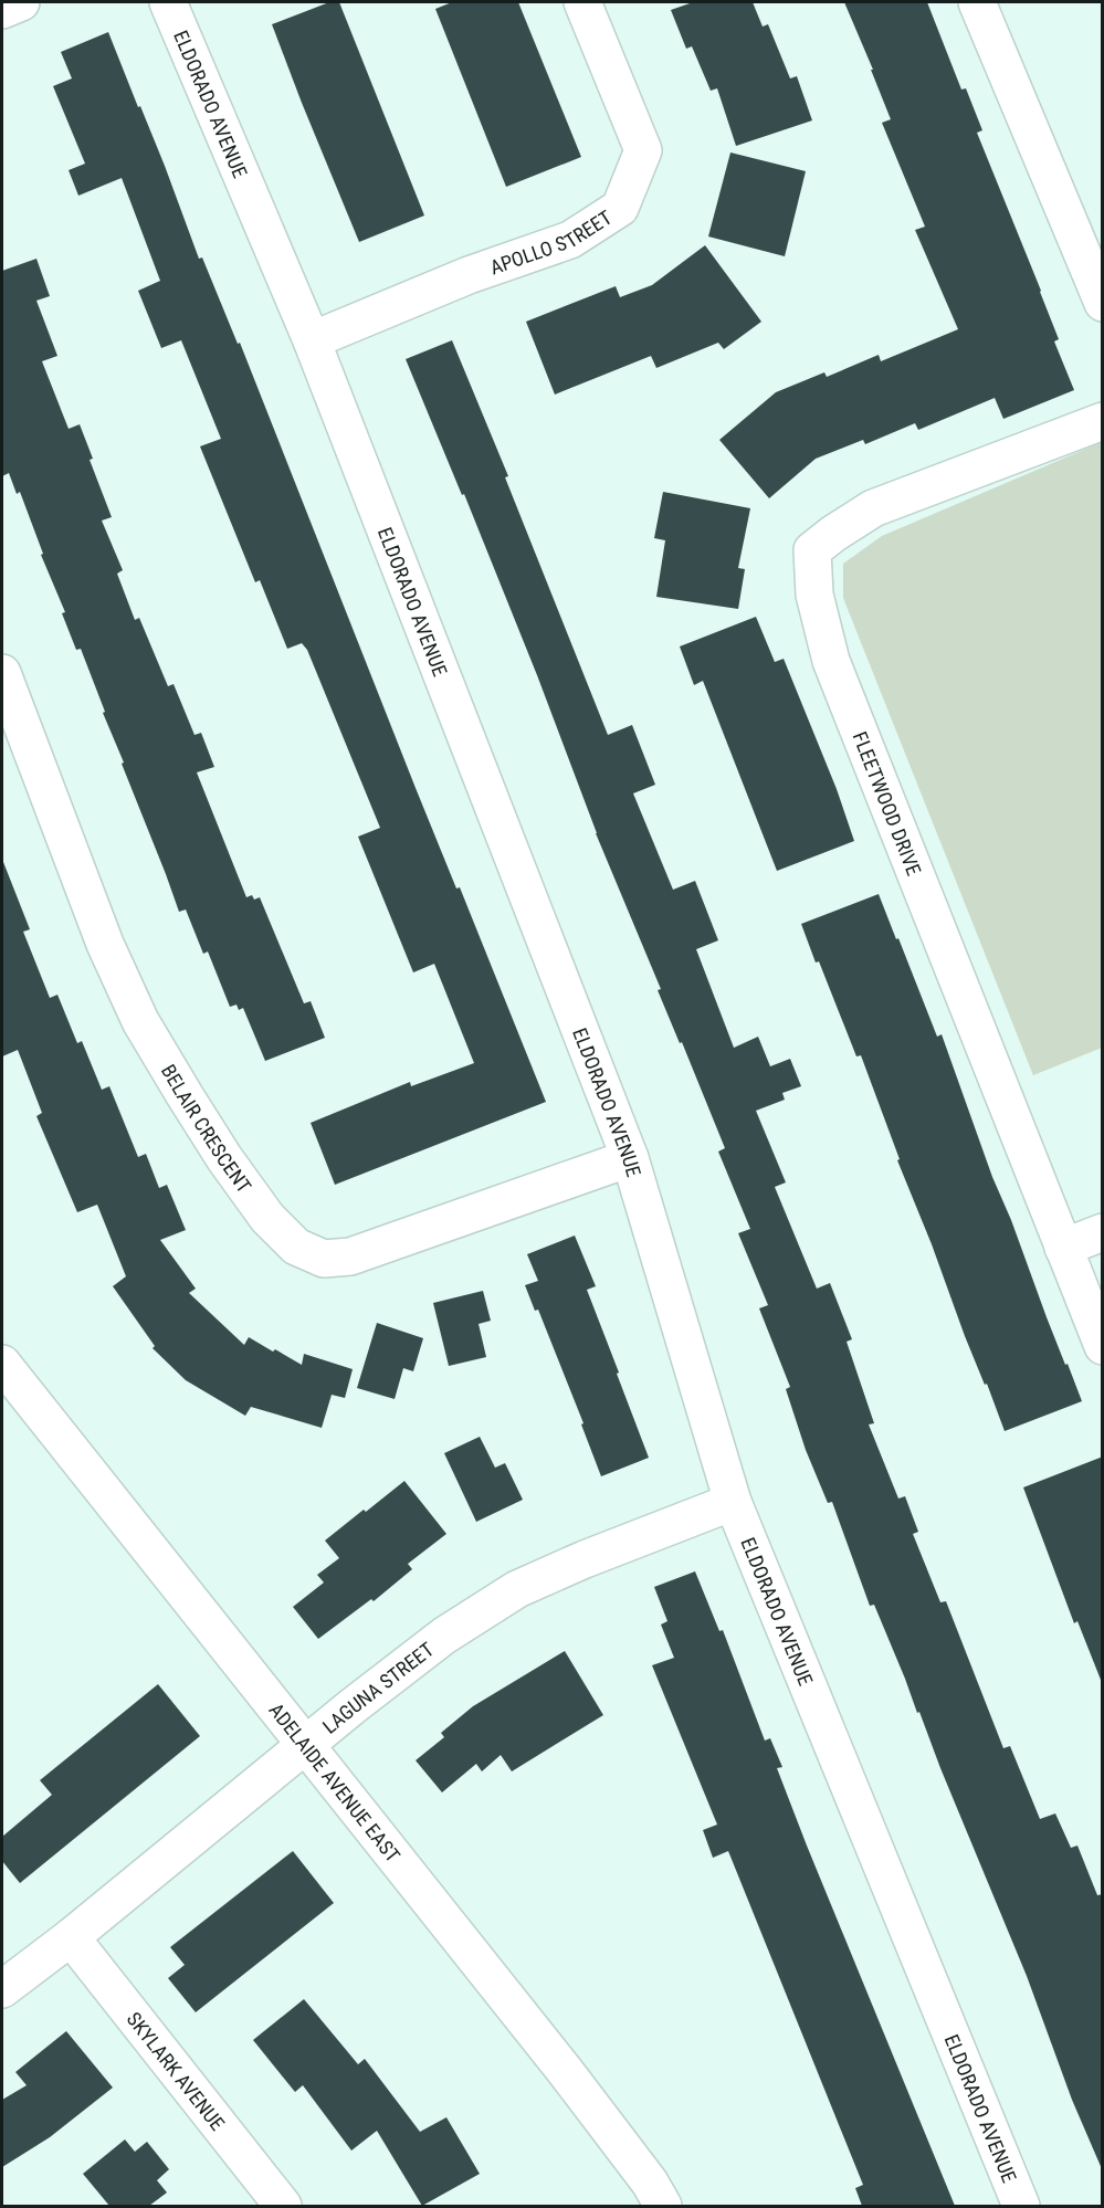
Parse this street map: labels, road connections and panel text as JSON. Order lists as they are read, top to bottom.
{
  "streets": {
    "street": [
      "ELDORADO AVENUE",
      "APOLLO STREET",
      "FLEETWOOD DRIVE",
      "BELAIR CRESCENT",
      "LAGUNA STREET",
      "ADELAIDE AVENUE EAST",
      "SKYLARK AVENUE"
    ]
  },
  "crossings": [
    ["ELDORADO AVENUE", "APOLLO STREET"],
    ["ELDORADO AVENUE", "BELAIR CRESCENT"],
    ["ELDORADO AVENUE", "LAGUNA STREET"],
    ["LAGUNA STREET", "ADELAIDE AVENUE EAST"],
    ["LAGUNA STREET", "SKYLARK AVENUE"]
  ]
}
